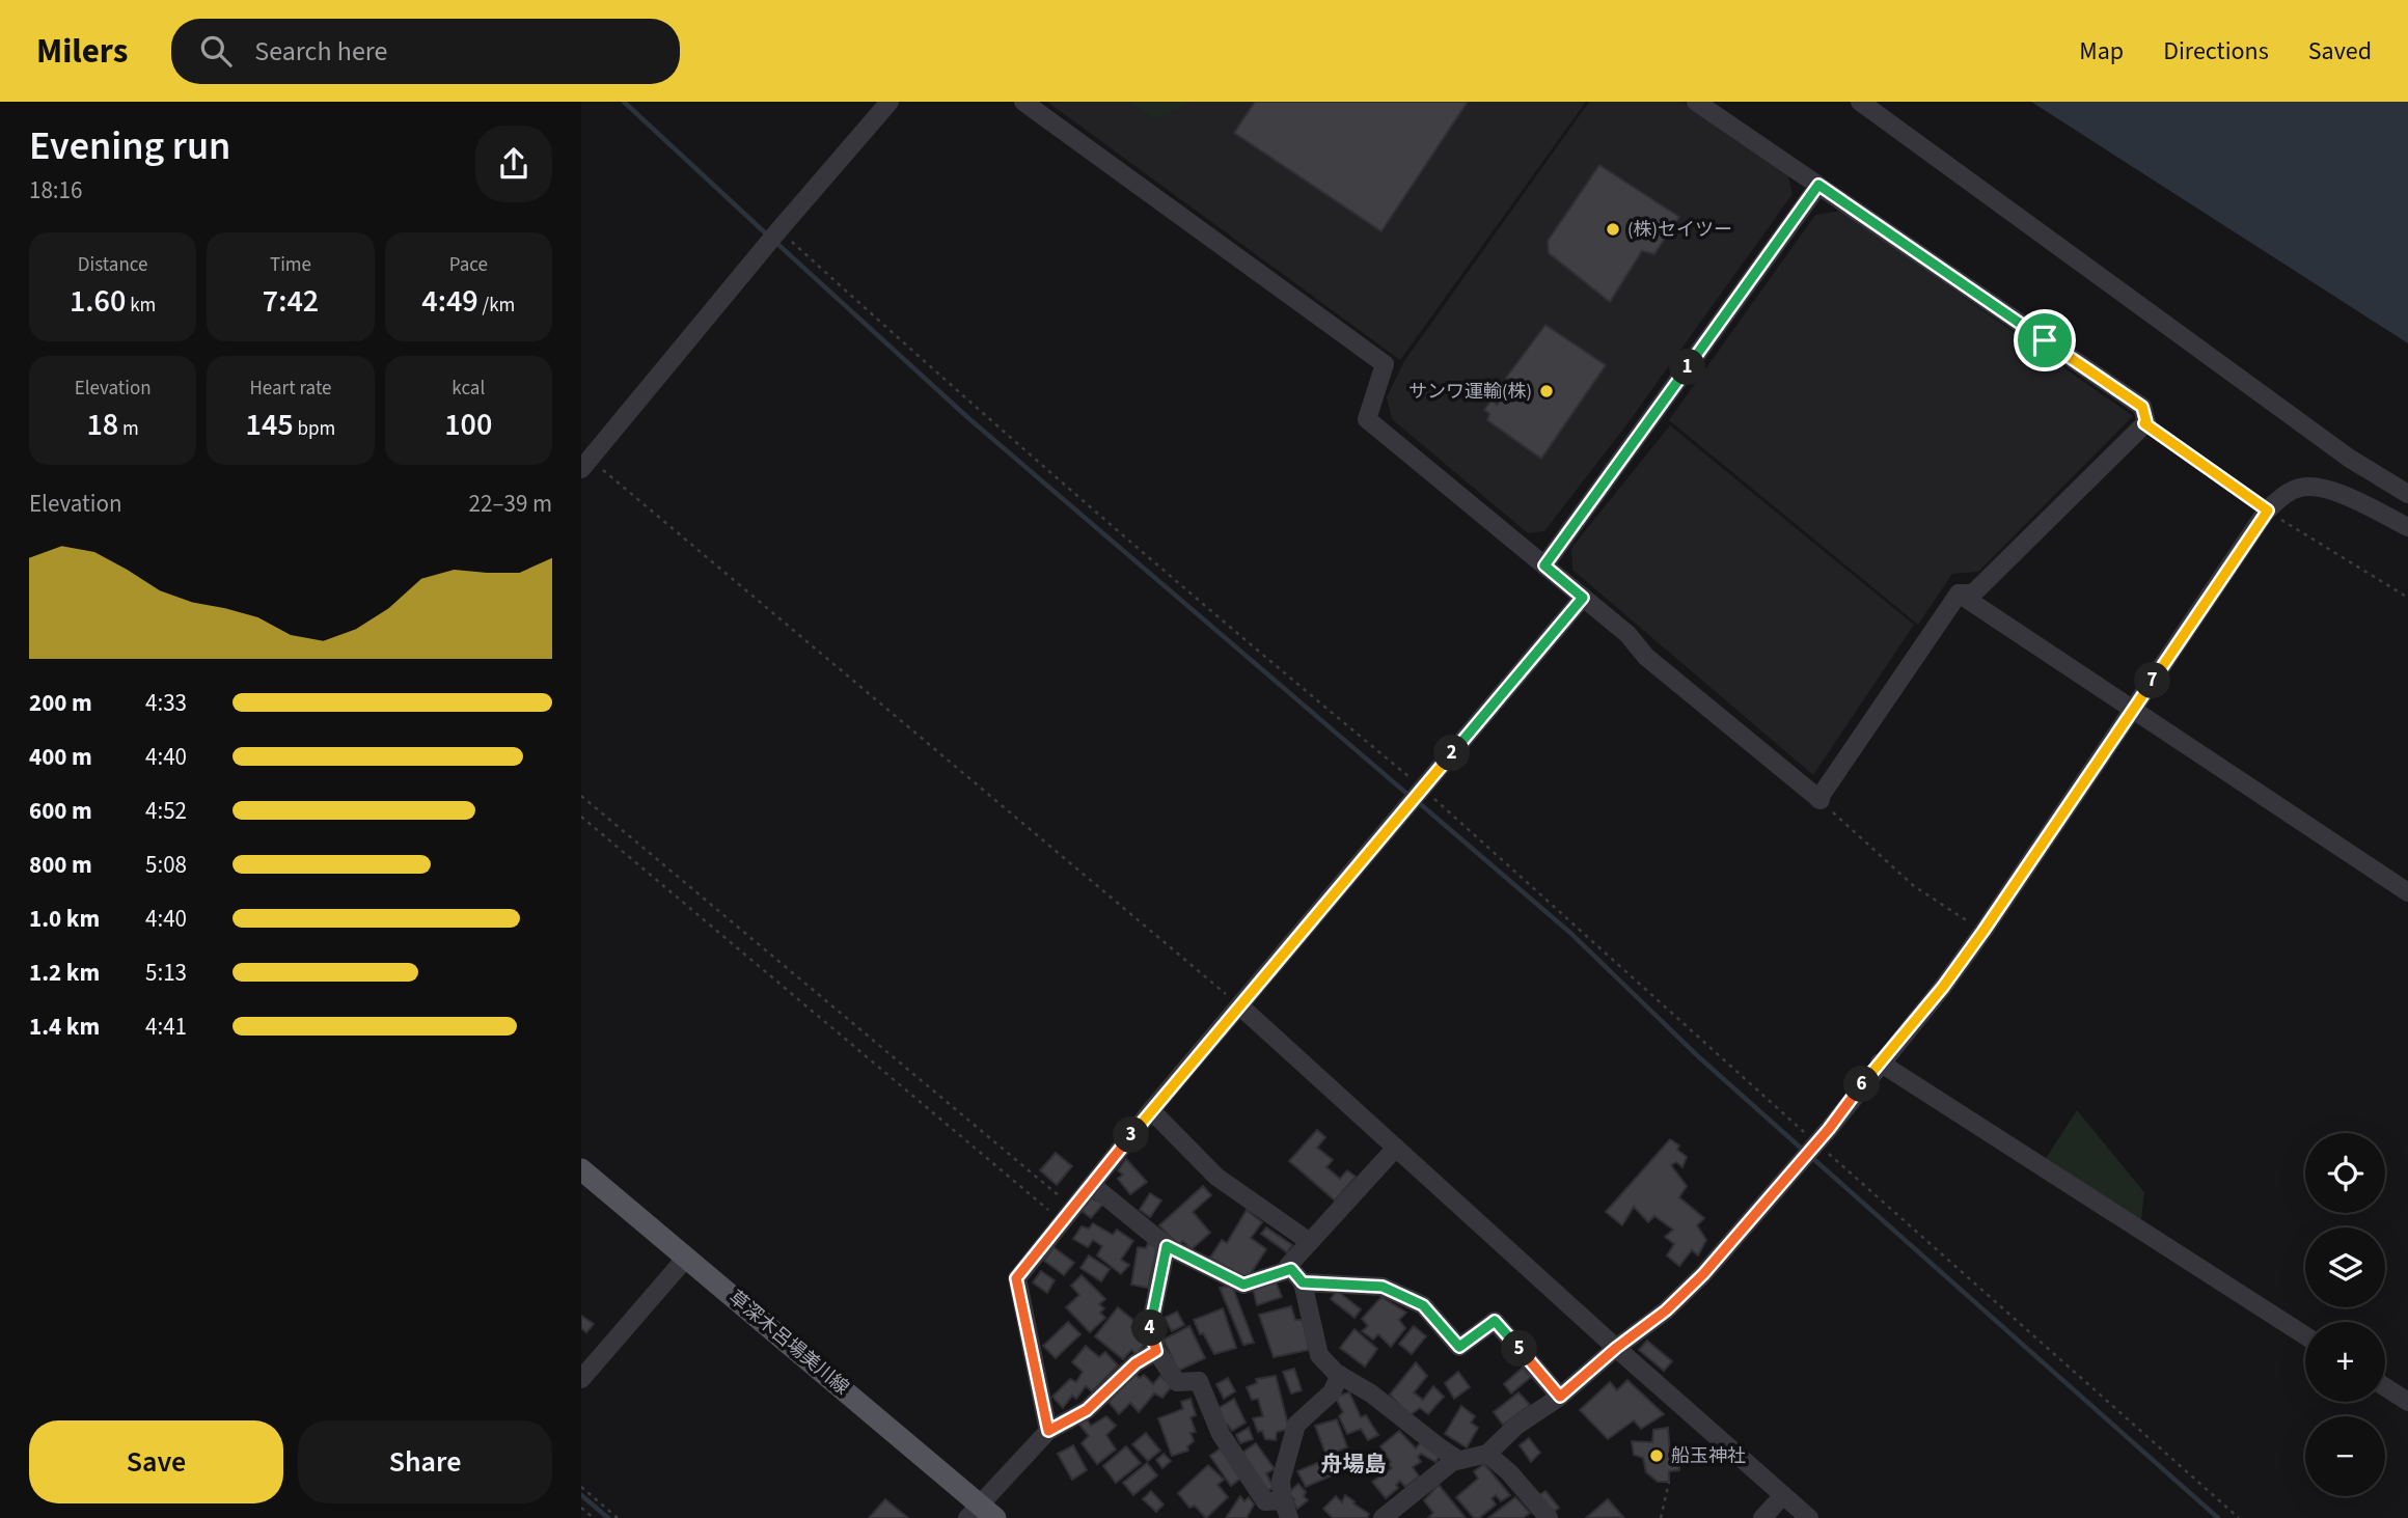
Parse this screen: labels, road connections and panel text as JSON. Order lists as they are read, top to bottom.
{
  "streets": {
    "main road": ["草深木呂場美川線"]
  },
  "districts": ["舟場島"],
  "places": ["(株)セイツー", "サンワ運輸(株)", "船玉神社"],
  "page": {
    "header": "Milers",
    "search": "Search here",
    "nav": ["Map", "Directions", "Saved"],
    "heading": ["Evening run", "18:16"],
    "stats": [
      ["Distance", "1.60 km"],
      ["Time", "7:42"],
      ["Pace", "4:49 /km"],
      ["Elevation", "18 m"],
      ["Heart rate", "145 bpm"],
      ["kcal", "100"]
    ],
    "pins": [
      "1",
      "7",
      "2",
      "6",
      "3",
      "4",
      "5"
    ],
    "chart": ["Elevation", "22–39 m"],
    "list": [
      {
        "name": "200 m",
        "note": "4:33"
      },
      {
        "name": "400 m",
        "note": "4:40"
      },
      {
        "name": "600 m",
        "note": "4:52"
      },
      {
        "name": "800 m",
        "note": "5:08"
      },
      {
        "name": "1.0 km",
        "note": "4:40"
      },
      {
        "name": "1.2 km",
        "note": "5:13"
      },
      {
        "name": "1.4 km",
        "note": "4:41"
      }
    ],
    "map_buttons": ["+", "−"],
    "buttons": ["Save", "Share"]
  }
}
